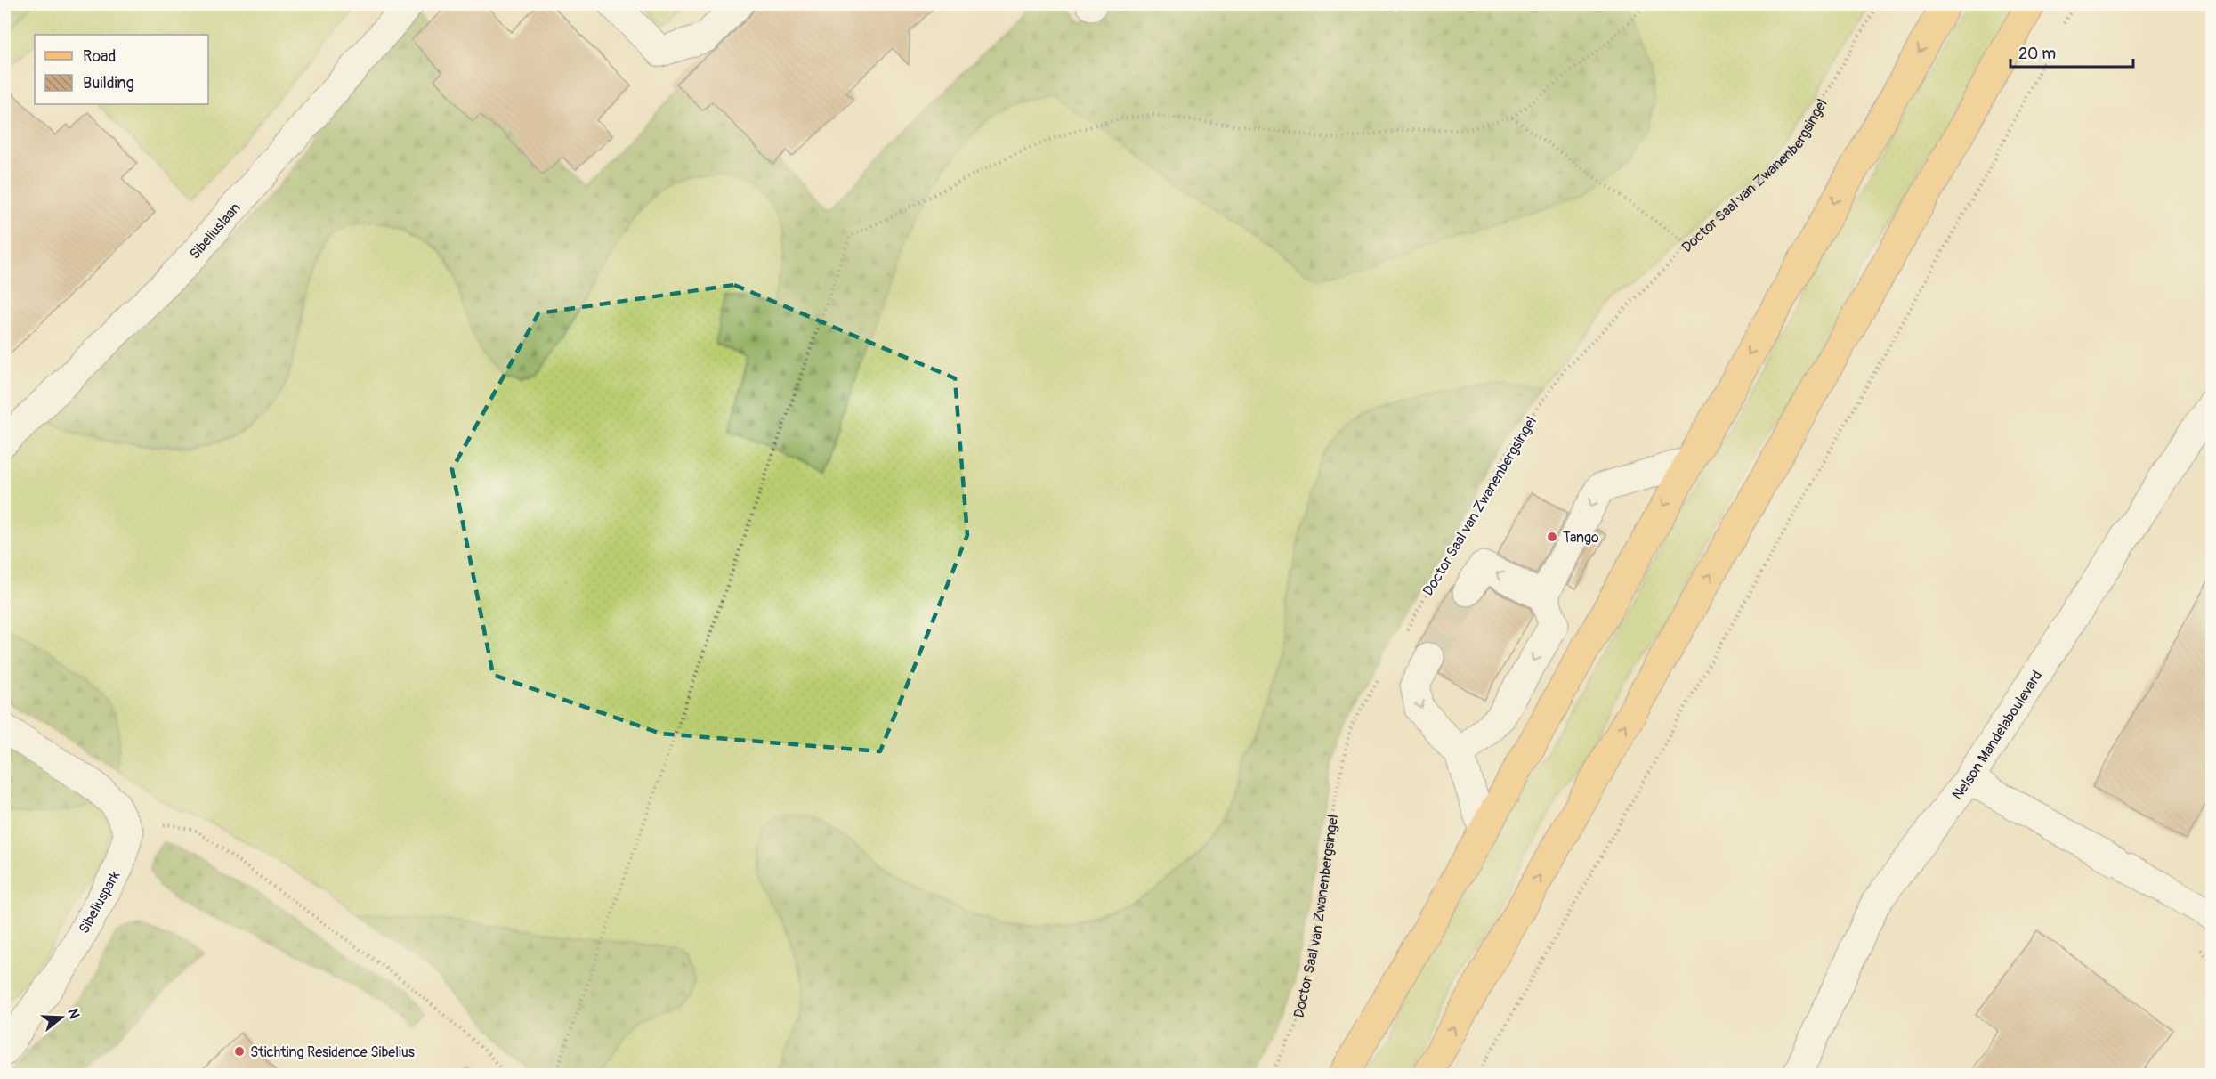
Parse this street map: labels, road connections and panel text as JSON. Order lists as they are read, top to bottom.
{
  "streets": {
    "street": ["Sibeliuslaan", "Nelson Mandelaboulevard", "Sibeliuspark"],
    "path": ["Doctor Saal van Zwanenbergsingel"]
  },
  "places": ["Tango", "Stichting Residence Sibelius"],
  "legend": ["Road", "Building"],
  "scale_bar": "20 m",
  "north": "right"
}
